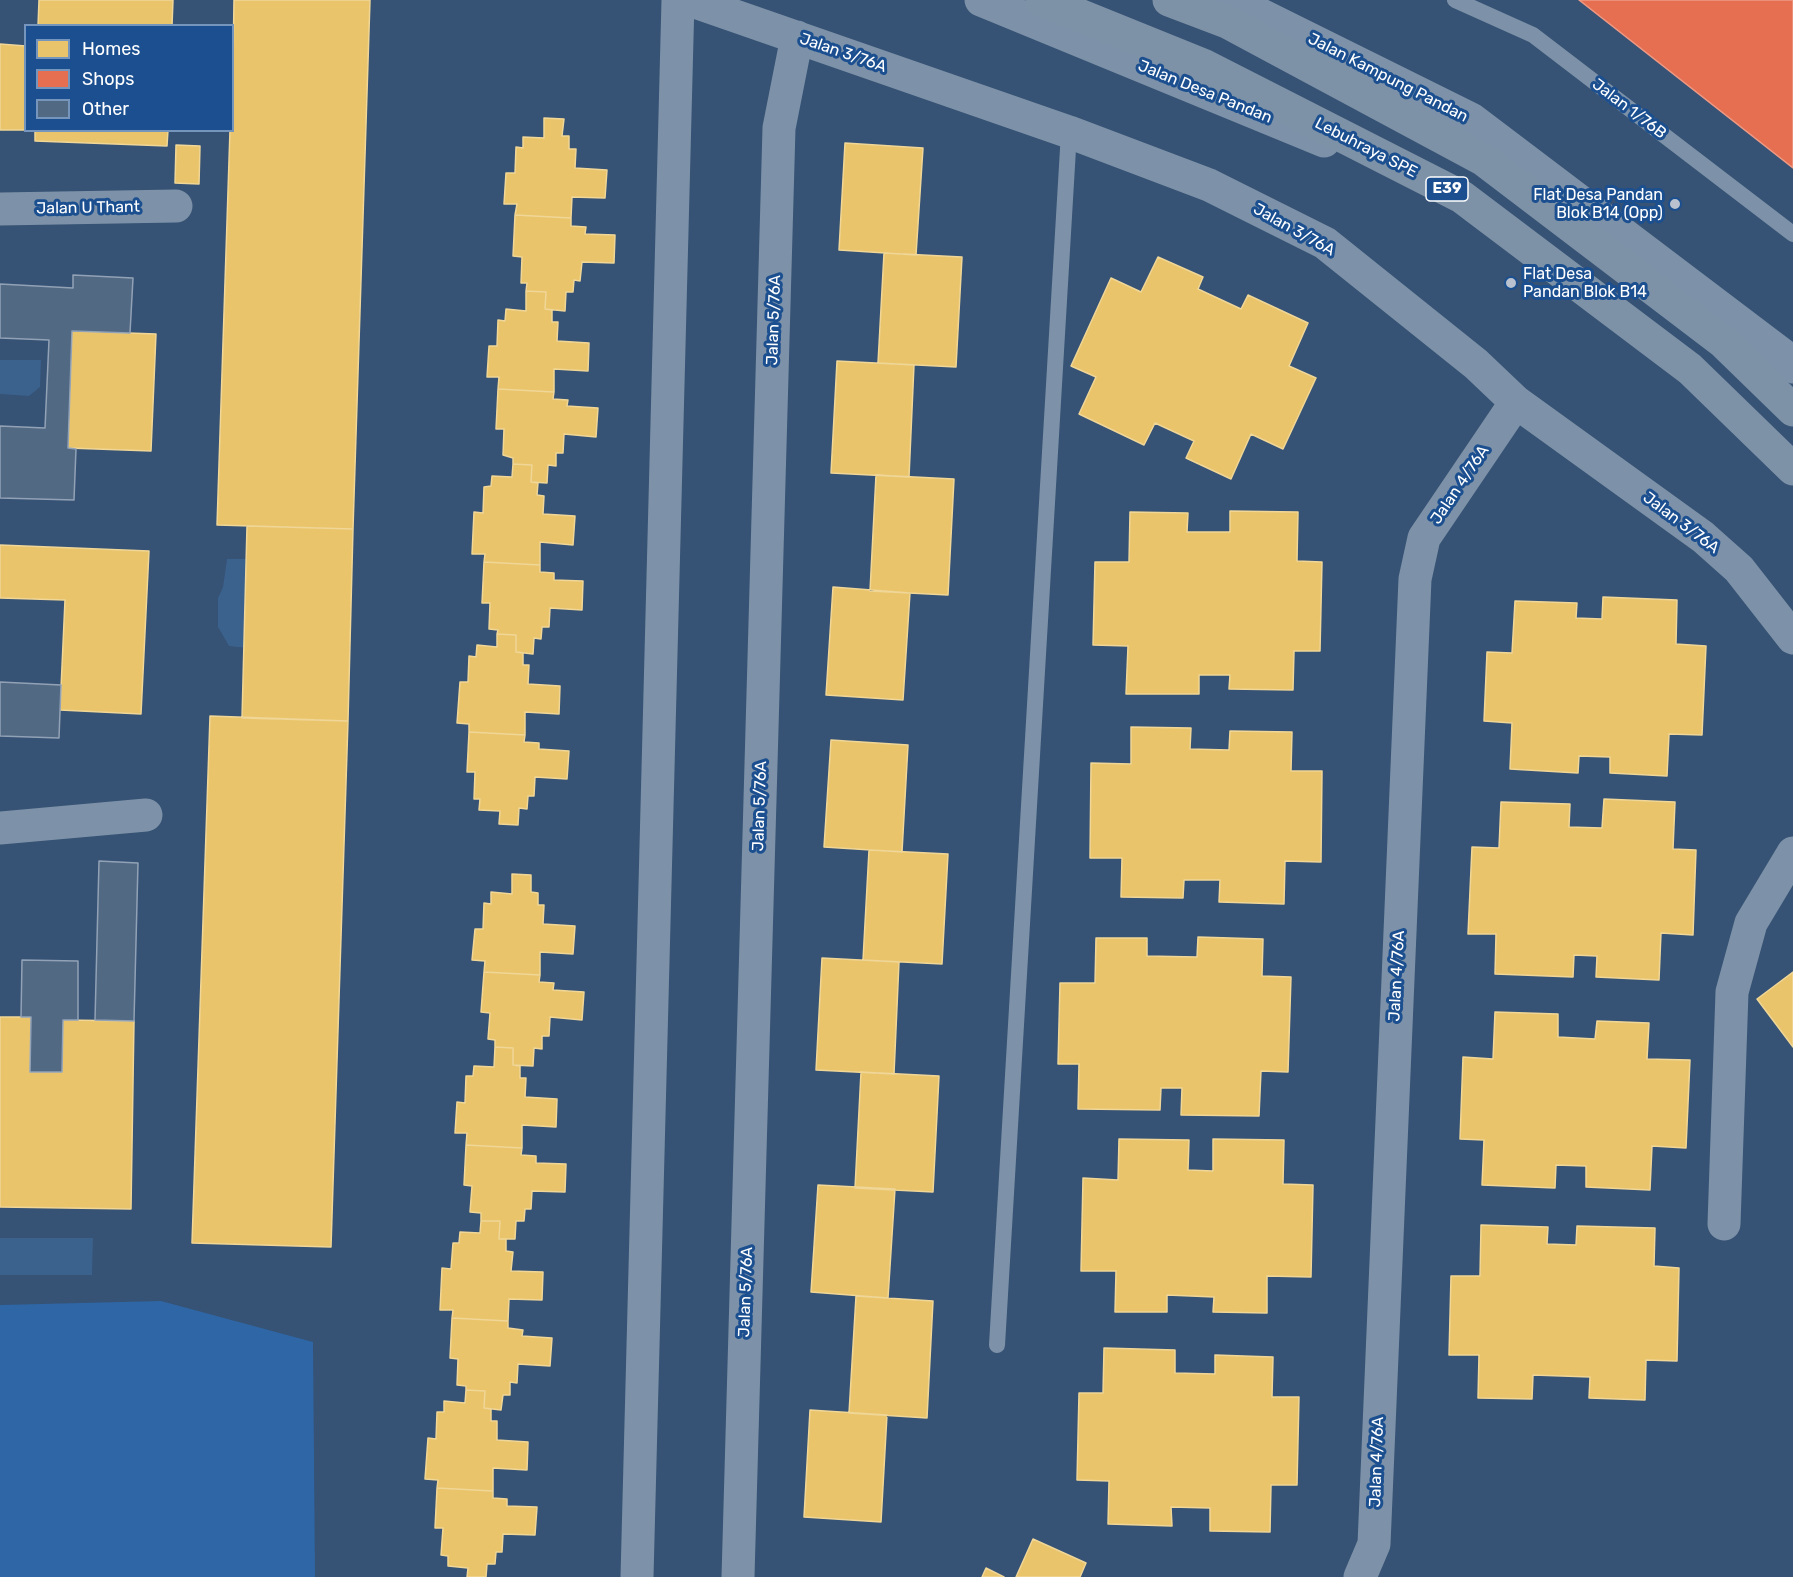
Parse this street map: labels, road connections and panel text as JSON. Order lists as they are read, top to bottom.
{
  "streets": {
    "highway": ["Lebuhraya SPE", "E39"],
    "street": [
      "Jalan 3/76A",
      "Jalan Kampung Pandan",
      "Jalan Desa Pandan",
      "Jalan U Thant",
      "Jalan 5/76A",
      "Jalan 4/76A"
    ],
    "lane": ["Jalan 1/76B"]
  },
  "crossings": [
    ["Jalan 3/76A", "Jalan 5/76A"],
    ["Jalan 3/76A", "Jalan 4/76A"]
  ],
  "places": ["Flat Desa Pandan Blok B14 (Opp)", "Flat Desa Pandan Blok B14"],
  "legend": ["Homes", "Shops", "Other"]
}
